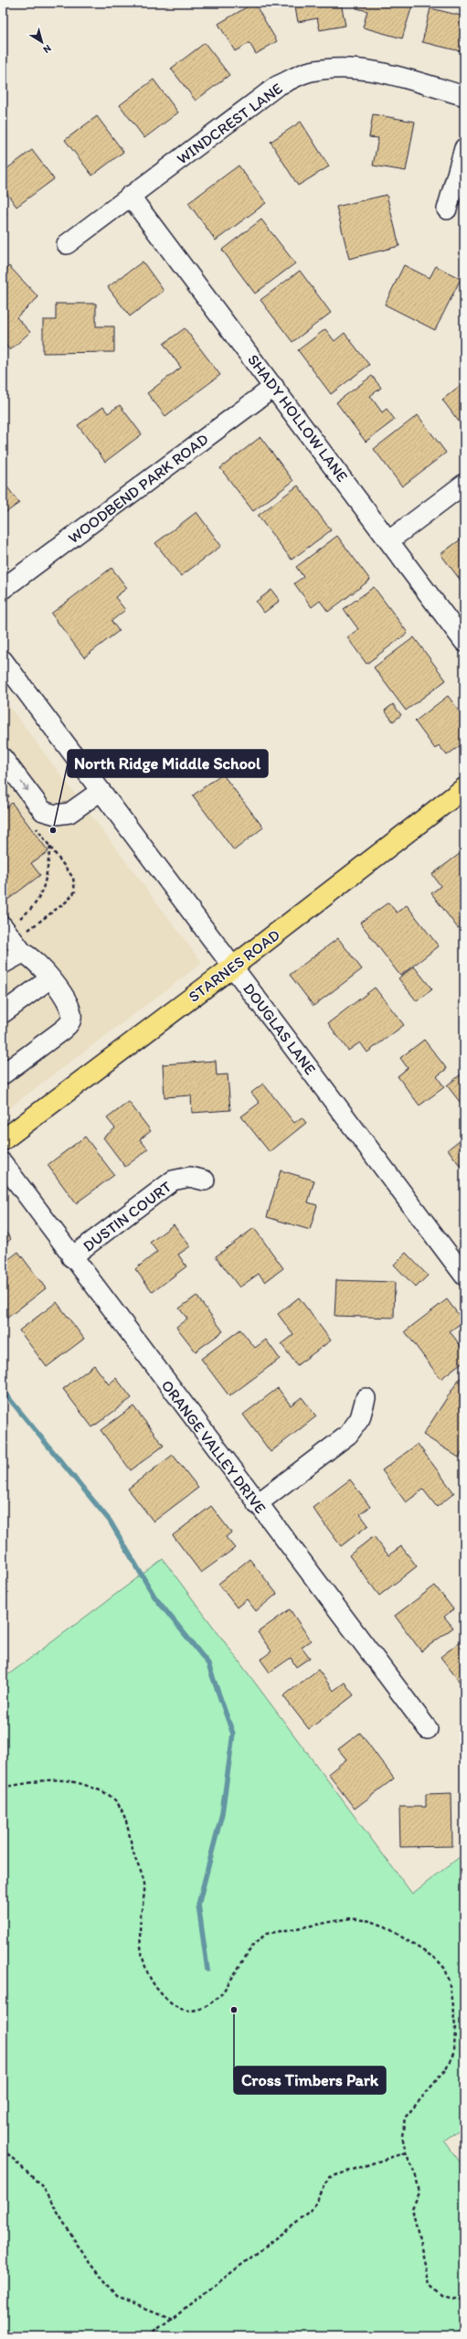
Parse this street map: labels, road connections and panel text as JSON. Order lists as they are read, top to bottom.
{
  "streets": {
    "main road": ["STARNES ROAD"],
    "street": [
      "WINDCREST LANE",
      "SHADY HOLLOW LANE",
      "WOODBEND PARK ROAD",
      "DOUGLAS LANE",
      "DUSTIN COURT",
      "ORANGE VALLEY DRIVE"
    ]
  },
  "crossings": [
    ["WINDCREST LANE", "SHADY HOLLOW LANE"],
    ["SHADY HOLLOW LANE", "WOODBEND PARK ROAD"],
    ["STARNES ROAD", "DOUGLAS LANE"],
    ["DUSTIN COURT", "ORANGE VALLEY DRIVE"]
  ],
  "places": ["North Ridge Middle School", "Cross Timbers Park"],
  "north": "bottom right"
}
